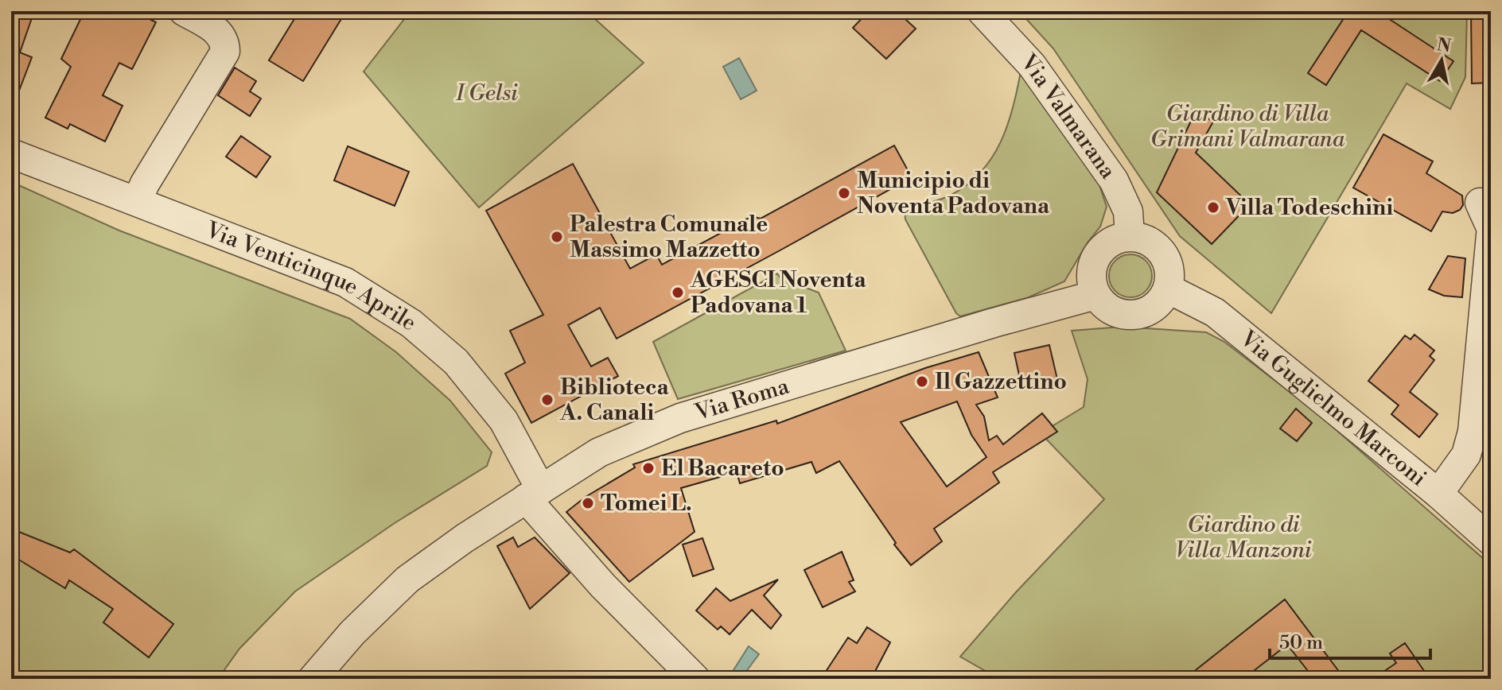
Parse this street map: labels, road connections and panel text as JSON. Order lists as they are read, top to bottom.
{
  "streets": {
    "street": [
      "Via Valmarana",
      "Via Venticinque Aprile",
      "Via Roma",
      "Via Guglielmo Marconi"
    ]
  },
  "crossings": [
    ["Via Valmarana", "Via Roma"],
    ["Via Valmarana", "Via Guglielmo Marconi"],
    ["Via Venticinque Aprile", "Via Roma"],
    ["Via Roma", "Via Guglielmo Marconi"]
  ],
  "parks": ["I Gelsi", "Giardino di Villa Grimani Valmarana", "Giardino di Villa Manzoni"],
  "places": [
    "Municipio di Noventa Padovana",
    "Villa Todeschini",
    "Palestra Comunale Massimo Mazzetto",
    "AGESCI Noventa Padovana 1",
    "Il Gazzettino",
    "Biblioteca A. Canali",
    "El Bacareto",
    "Tomei L."
  ],
  "scale_bar": "50 m",
  "north": "top"
}
